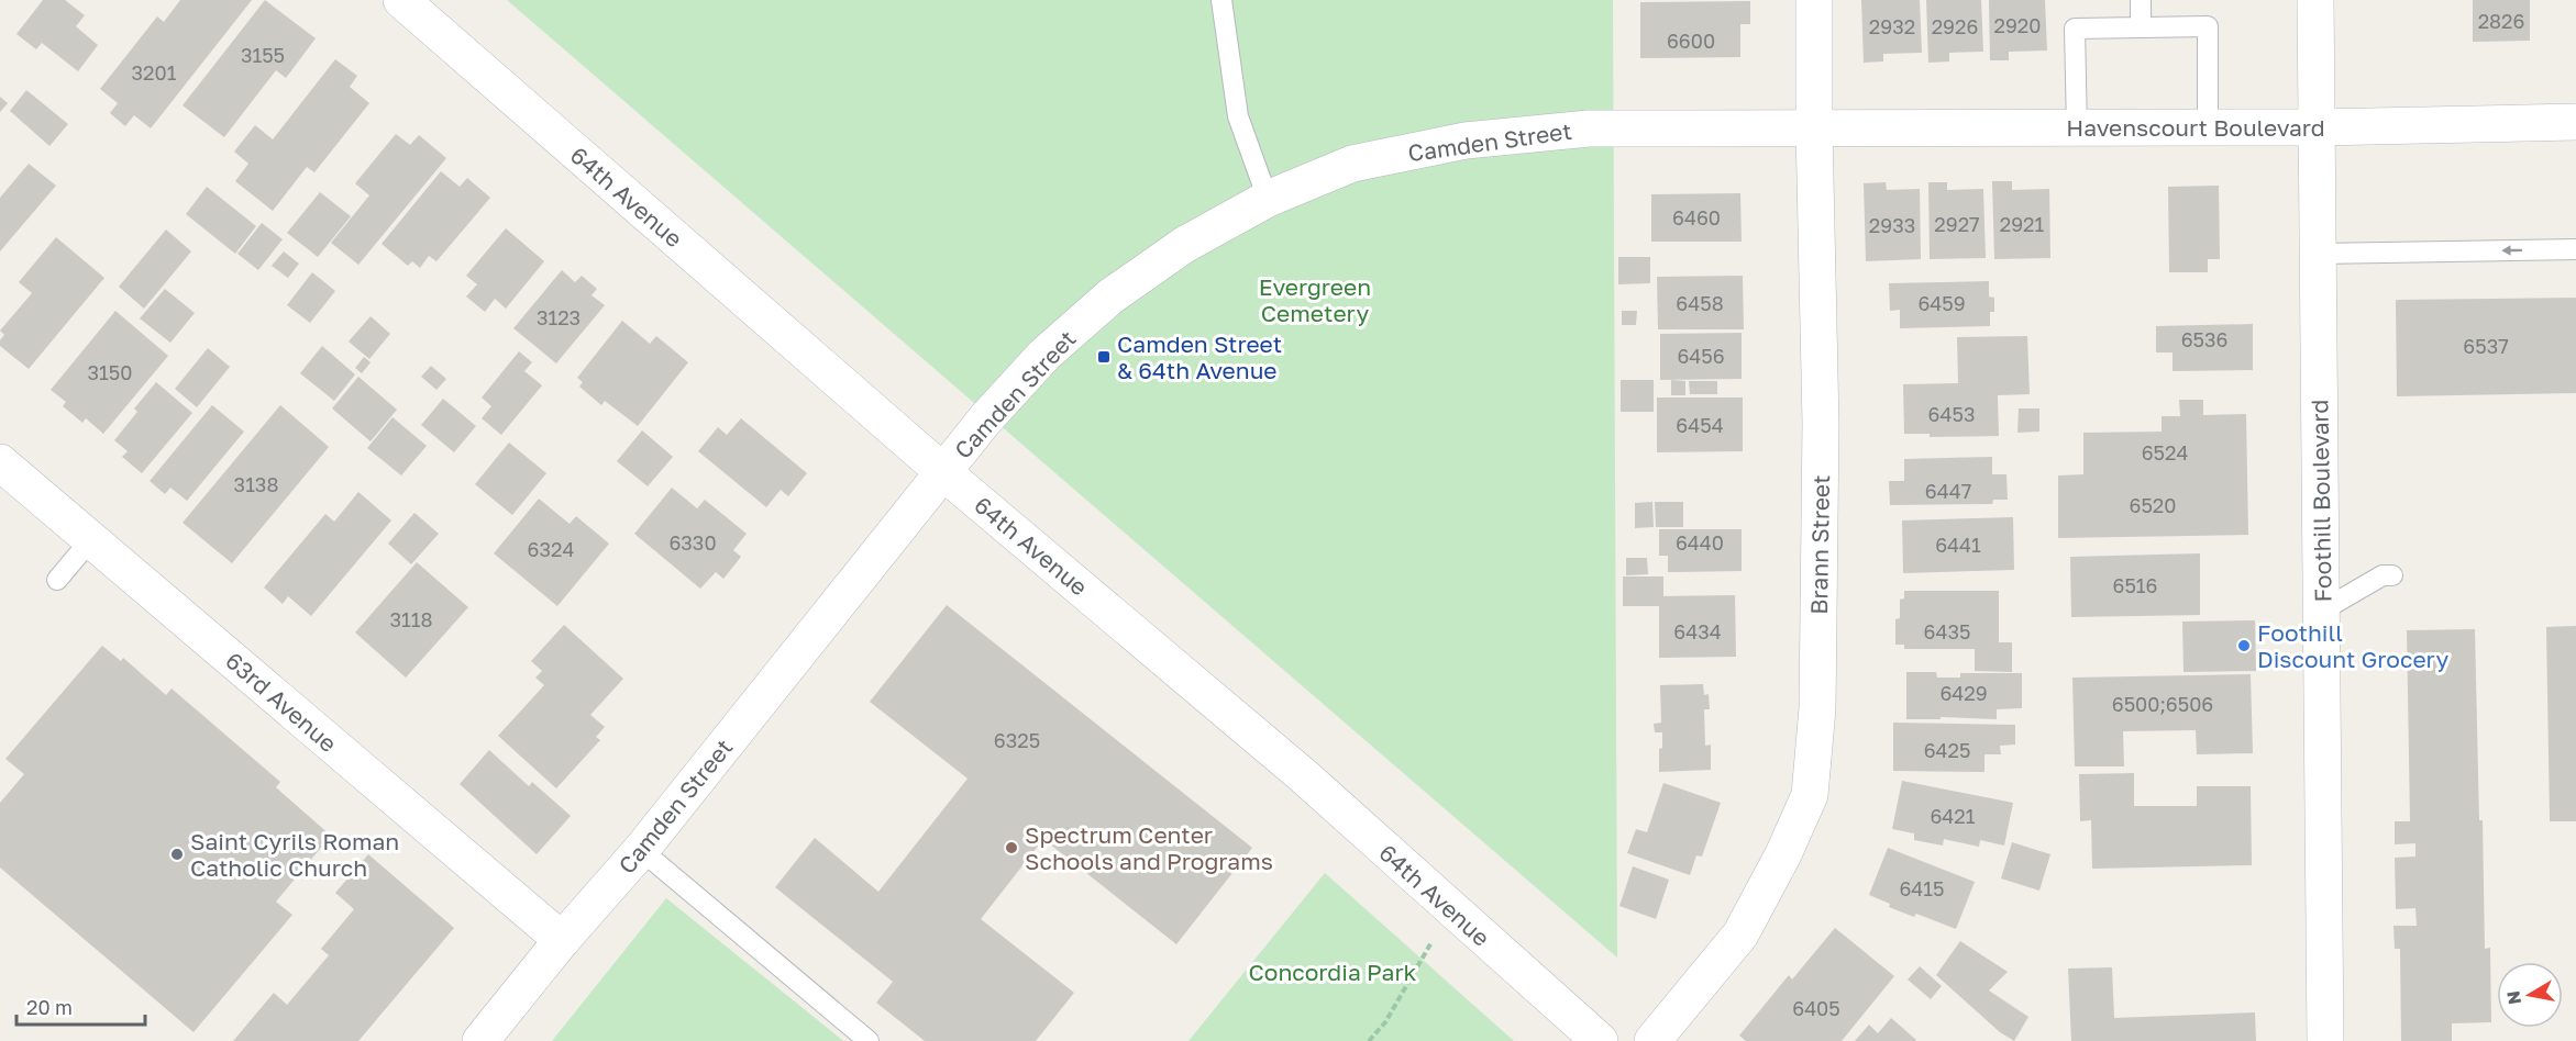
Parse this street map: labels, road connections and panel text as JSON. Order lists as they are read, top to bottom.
{
  "streets": {
    "street": [
      "Havenscourt Boulevard",
      "Camden Street",
      "64th Avenue",
      "Foothill Boulevard",
      "Brann Street",
      "63rd Avenue"
    ]
  },
  "crossings": [
    ["Havenscourt Boulevard", "Camden Street"],
    ["Havenscourt Boulevard", "Foothill Boulevard"],
    ["Havenscourt Boulevard", "Brann Street"],
    ["Camden Street", "64th Avenue"],
    ["Camden Street", "Brann Street"],
    ["Camden Street", "63rd Avenue"]
  ],
  "parks": ["Evergreen Cemetery", "Concordia Park"],
  "places": {
    "transit": ["Camden Street & 64th Avenue"],
    "other": ["Foothill Discount Grocery", "Spectrum Center Schools and Programs", "Saint Cyrils Roman Catholic Church"]
  },
  "house_numbers": [
    "2826",
    "2920",
    "2932",
    "2926",
    "6600",
    "3155",
    "3201",
    "6460",
    "2927",
    "2921",
    "2933",
    "6458",
    "6459",
    "3123",
    "6536",
    "6537",
    "6456",
    "3150",
    "6453",
    "6454",
    "6524",
    "3138",
    "6447",
    "6520",
    "6330",
    "6440",
    "6441",
    "6324",
    "6516",
    "3118",
    "6434",
    "6435",
    "6429",
    "6500;6506",
    "6325",
    "6425",
    "6421",
    "6415",
    "6405"
  ],
  "scale_bar": "20 m",
  "north": "left"
}
